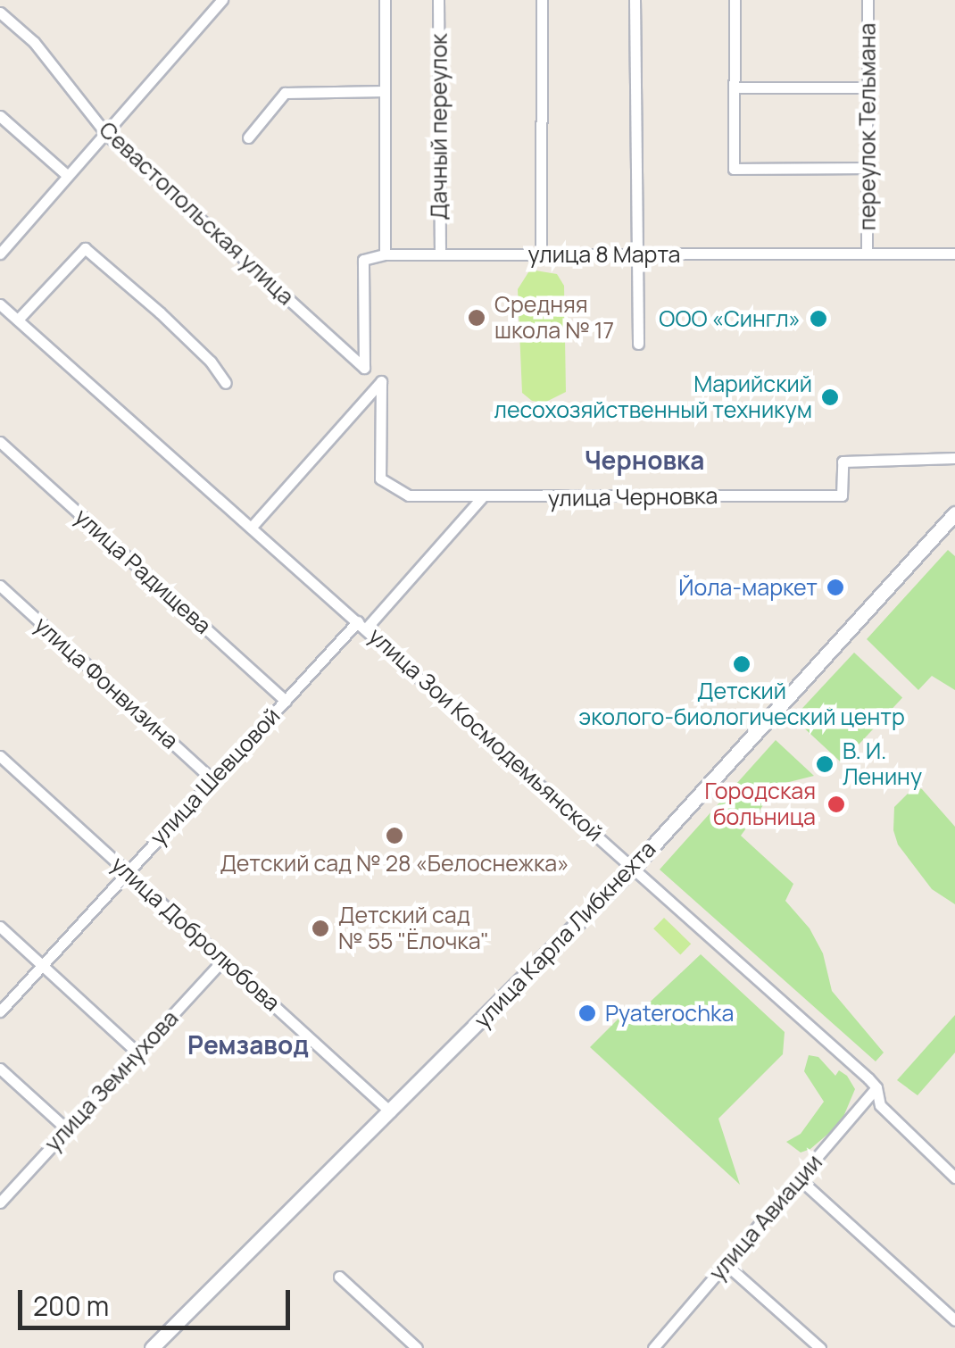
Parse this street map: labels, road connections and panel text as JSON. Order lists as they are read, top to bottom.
{
  "streets": {
    "main road": ["улица Карла Либкнехта"],
    "street": [
      "Дачный переулок",
      "переулок Тельмана",
      "Севастопольская улица",
      "улица 8 Марта",
      "улица Черновка",
      "улица Радищева",
      "улица Фонвизина",
      "улица Зои Космодемьянской",
      "улица Шевцовой",
      "улица Добролюбова",
      "улица Земнухова",
      "улица Авиации"
    ]
  },
  "crossings": [
    ["Дачный переулок", "улица 8 Марта"],
    ["переулок Тельмана", "улица 8 Марта"],
    ["Севастопольская улица", "улица 8 Марта"],
    ["улица Черновка", "улица Зои Космодемьянской"],
    ["улица Черновка", "улица Шевцовой"],
    ["улица Радищева", "улица Шевцовой"],
    ["улица Фонвизина", "улица Шевцовой"],
    ["улица Зои Космодемьянской", "улица Шевцовой"],
    ["улица Зои Космодемьянской", "улица Карла Либкнехта"],
    ["улица Зои Космодемьянской", "улица Авиации"],
    ["улица Шевцовой", "улица Добролюбова"],
    ["улица Добролюбова", "улица Карла Либкнехта"],
    ["улица Добролюбова", "улица Земнухова"]
  ],
  "districts": ["Черновка", "Ремзавод"],
  "places": [
    "Средняя школа № 17",
    "ООО «Сингл»",
    "Марийский лесохозяйственный техникум",
    "Йола-маркет",
    "Детский эколого-биологический центр",
    "В. И. Ленину",
    "Городская больница",
    "Детский сад № 28 «Белоснежка»",
    "Детский сад № 55 \"Ёлочка\"",
    "Pyaterochka"
  ],
  "scale_bar": "200 m"
}
